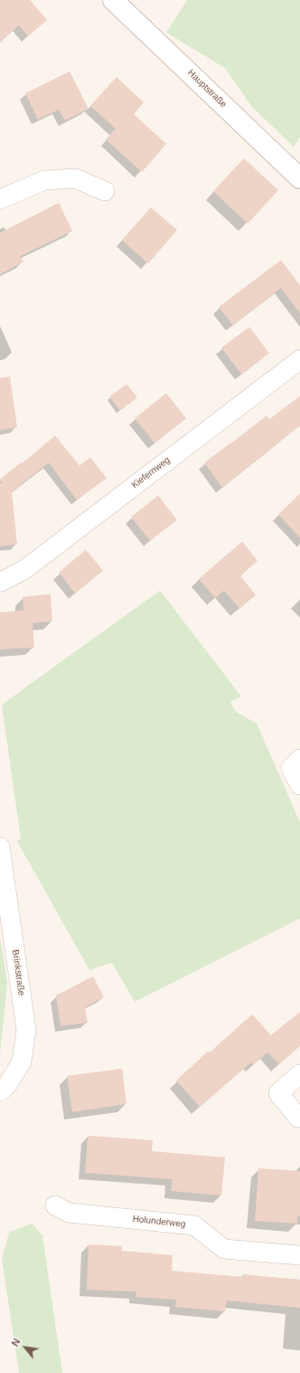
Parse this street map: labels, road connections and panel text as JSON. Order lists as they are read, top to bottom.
{
  "streets": {
    "street": [
      "Hauptstraße",
      "Kiefernweg",
      "Brinkstraße",
      "Holunderweg"
    ]
  },
  "north": "top left"
}
